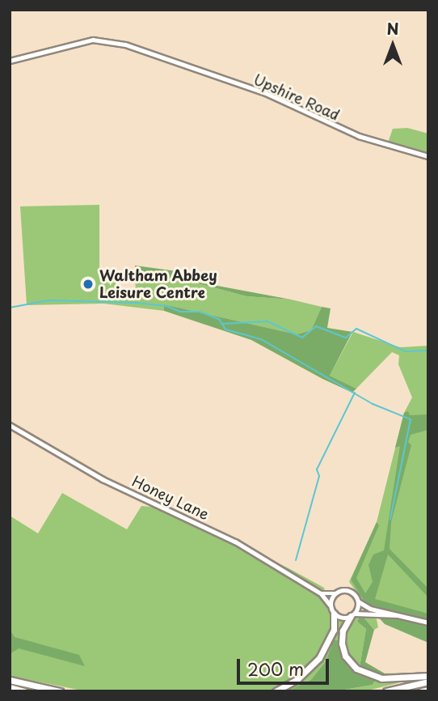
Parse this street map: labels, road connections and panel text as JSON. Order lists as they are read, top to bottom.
{
  "streets": {
    "street": ["Upshire Road", "Honey Lane"]
  },
  "places": ["Waltham Abbey Leisure Centre"],
  "scale_bar": "200 m",
  "north": "top"
}
